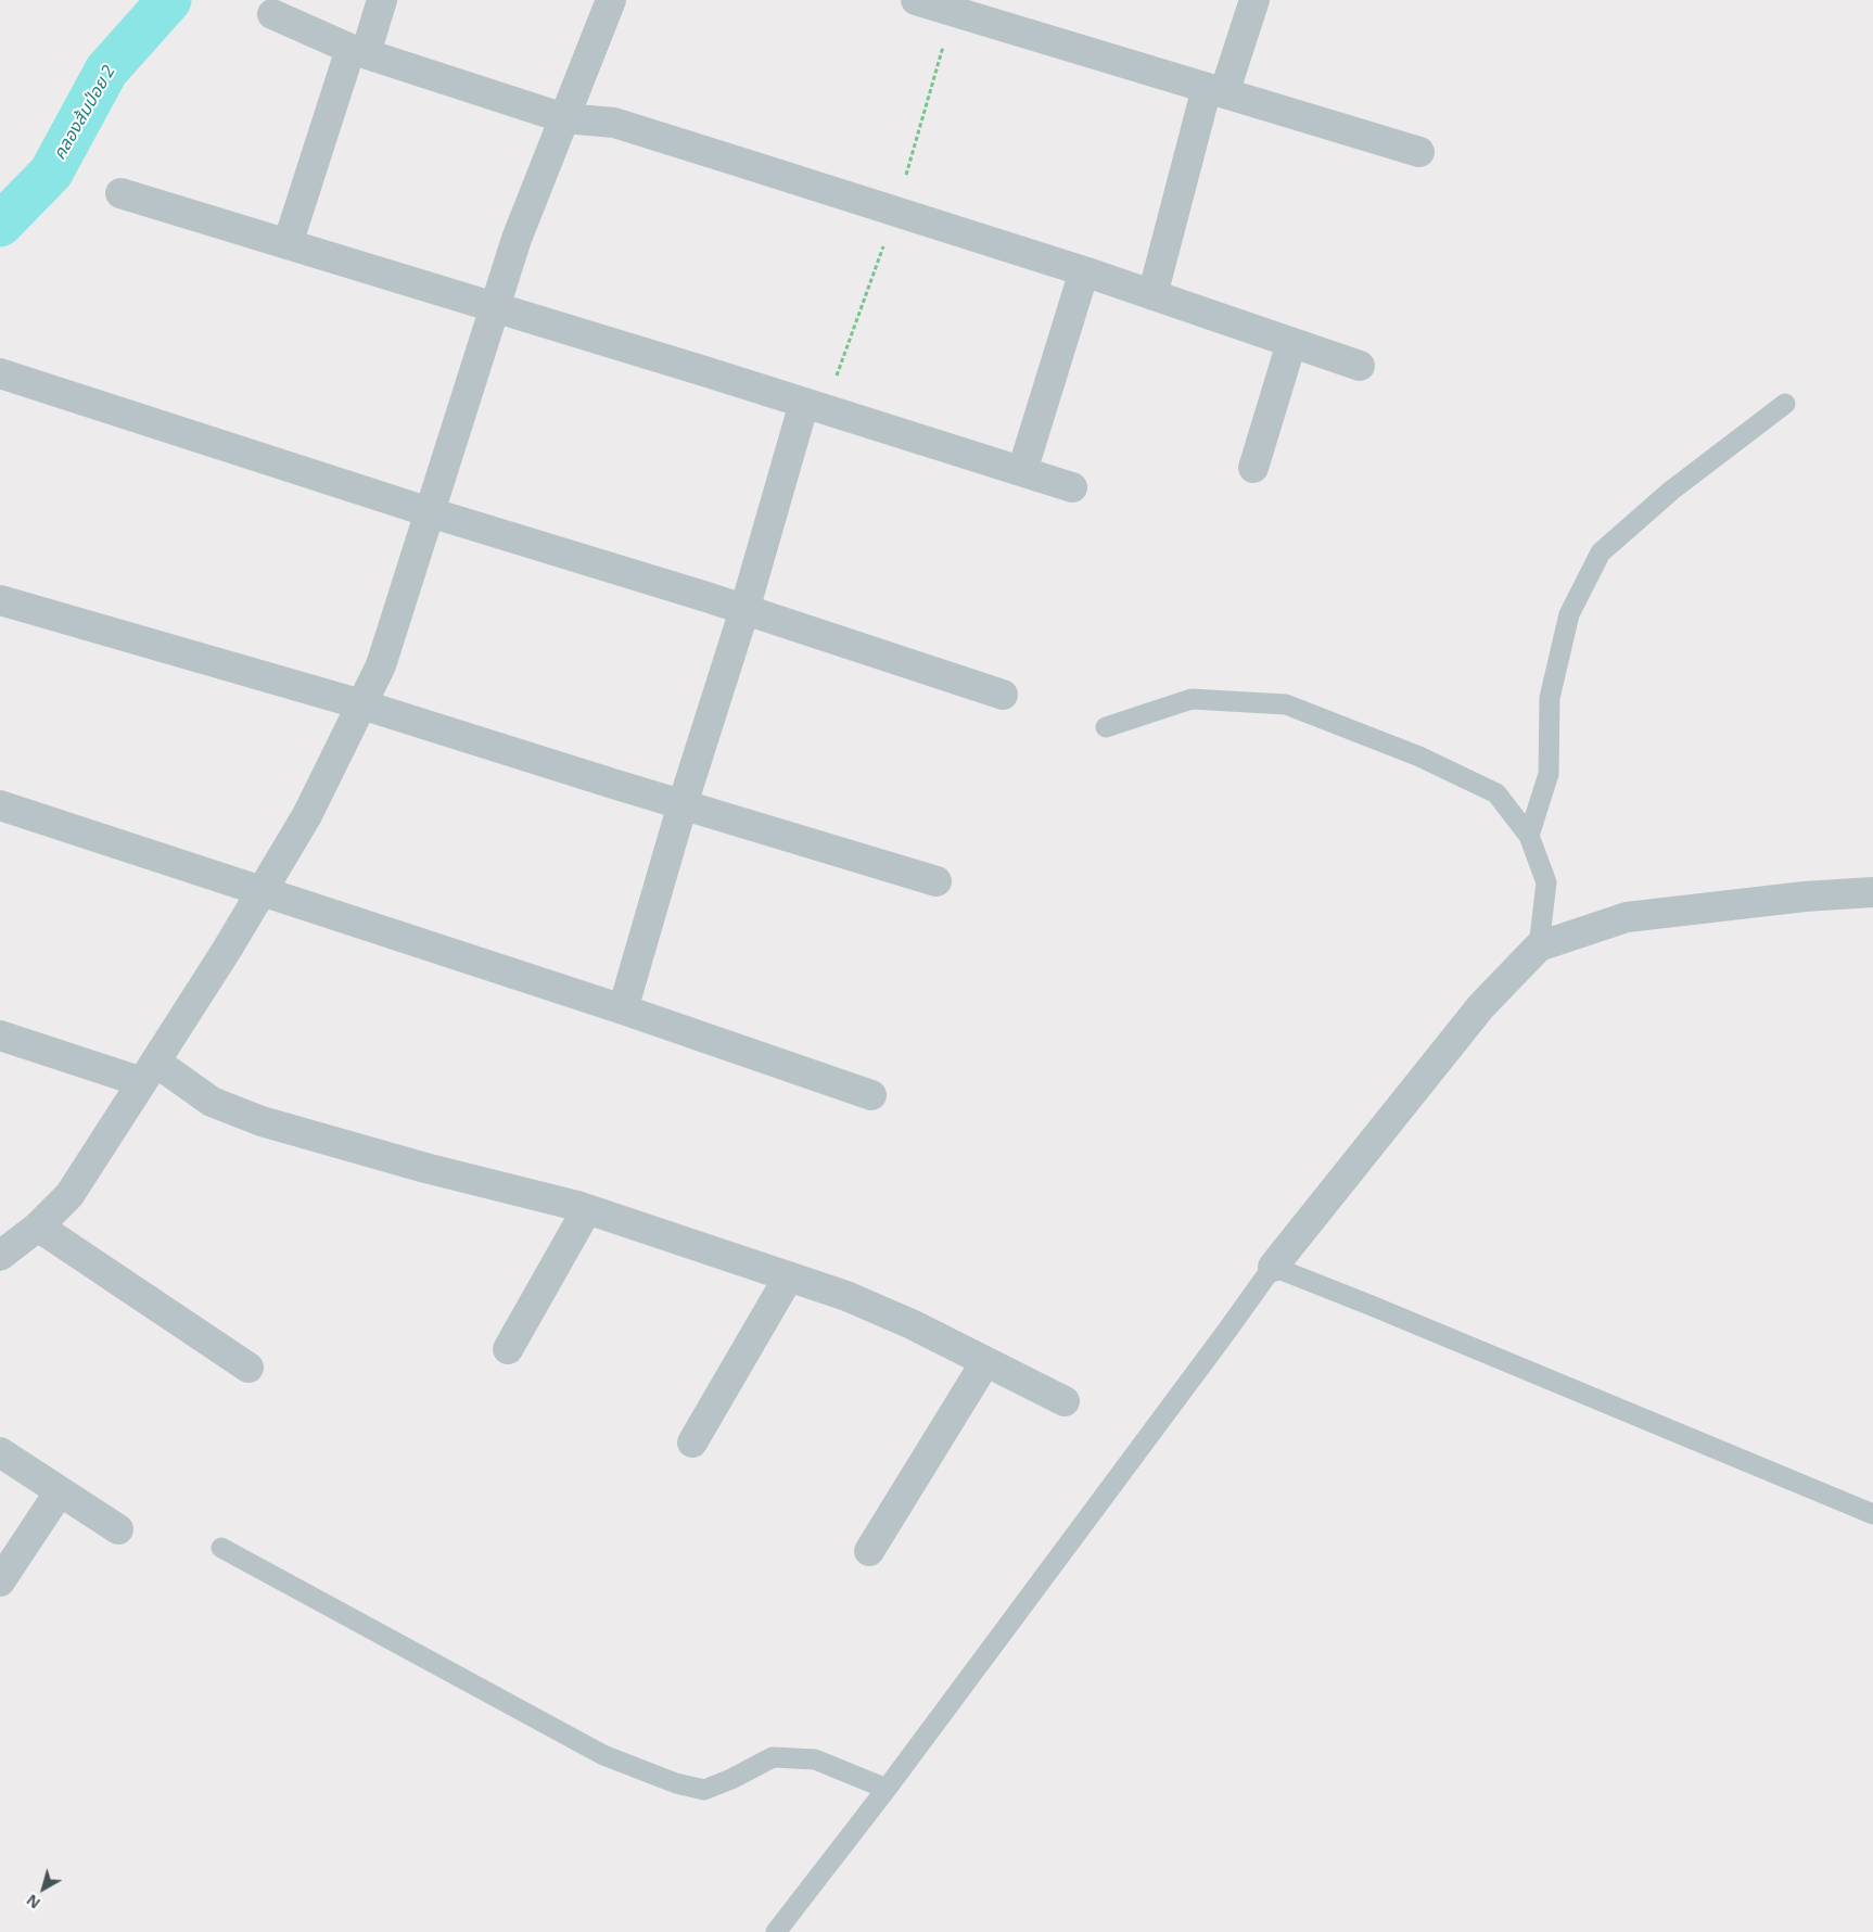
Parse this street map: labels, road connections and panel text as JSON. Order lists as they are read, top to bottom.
{
  "water": ["คลองส้มป่อย 2"],
  "north": "bottom left"
}
